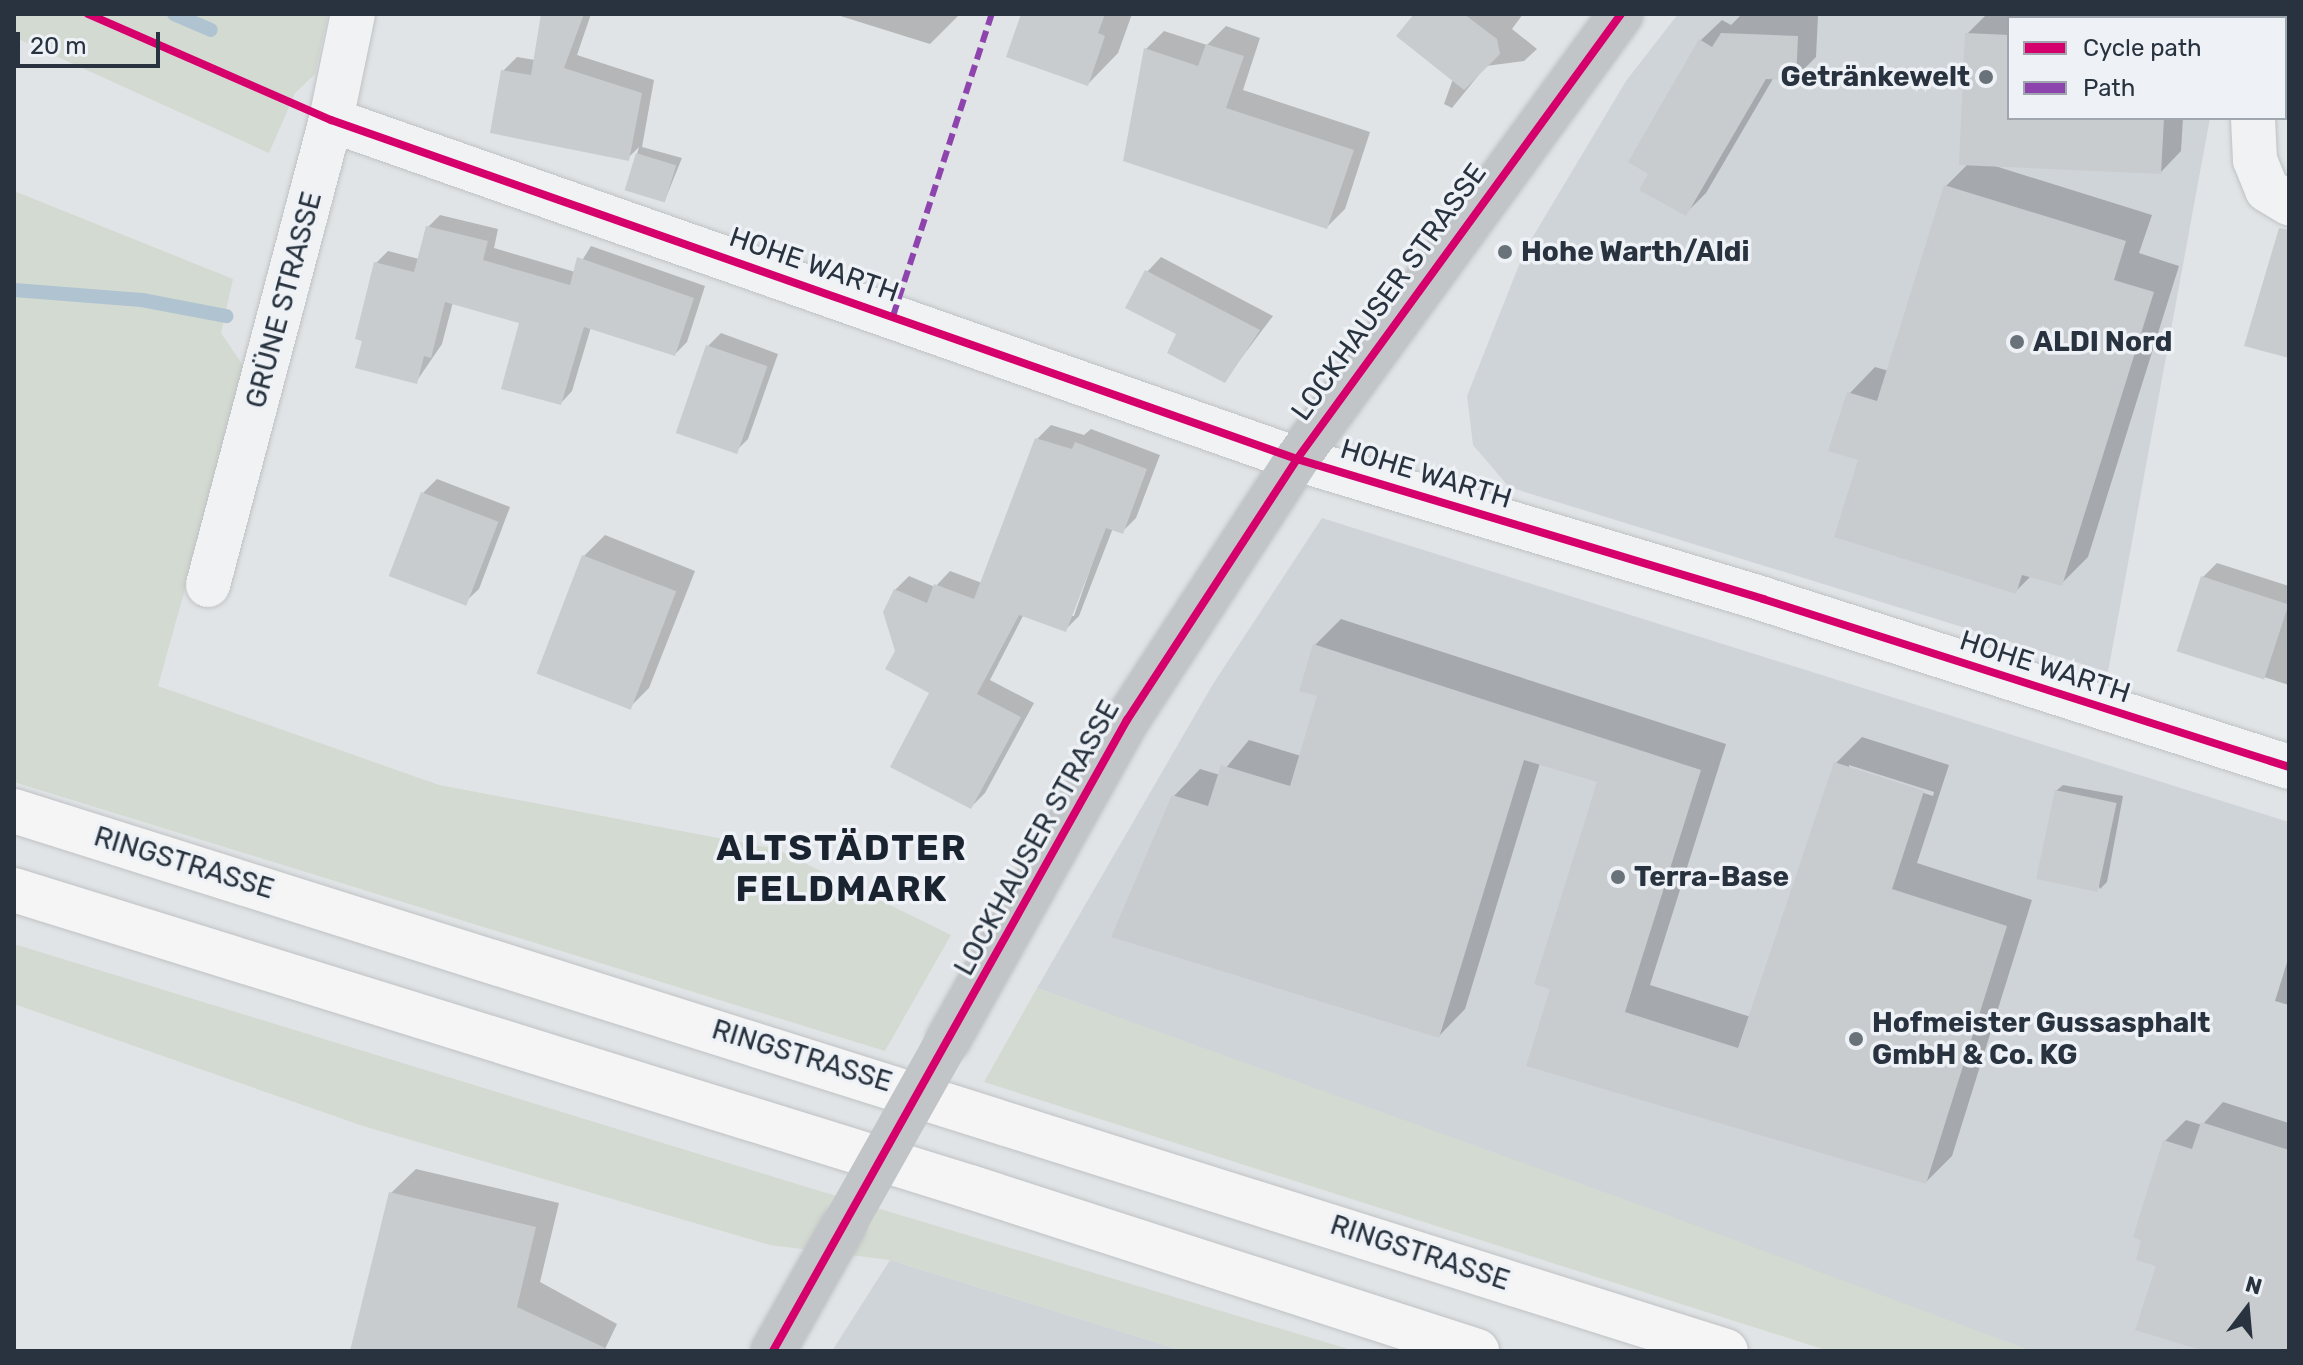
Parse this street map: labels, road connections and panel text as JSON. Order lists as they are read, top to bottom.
{
  "streets": {
    "highway": ["RINGSTRASSE"],
    "street": ["HOHE WARTH", "LOCKHAUSER STRASSE", "GRÜNE STRASSE"]
  },
  "crossings": [
    ["HOHE WARTH", "LOCKHAUSER STRASSE"],
    ["HOHE WARTH", "GRÜNE STRASSE"]
  ],
  "districts": ["ALTSTÄDTER FELDMARK"],
  "places": [
    "Getränkewelt",
    "Hohe Warth/Aldi",
    "ALDI Nord",
    "Terra-Base",
    "Hofmeister Gussasphalt GmbH & Co. KG"
  ],
  "legend": ["Cycle path", "Path"],
  "scale_bar": "20 m",
  "north": "top"
}
